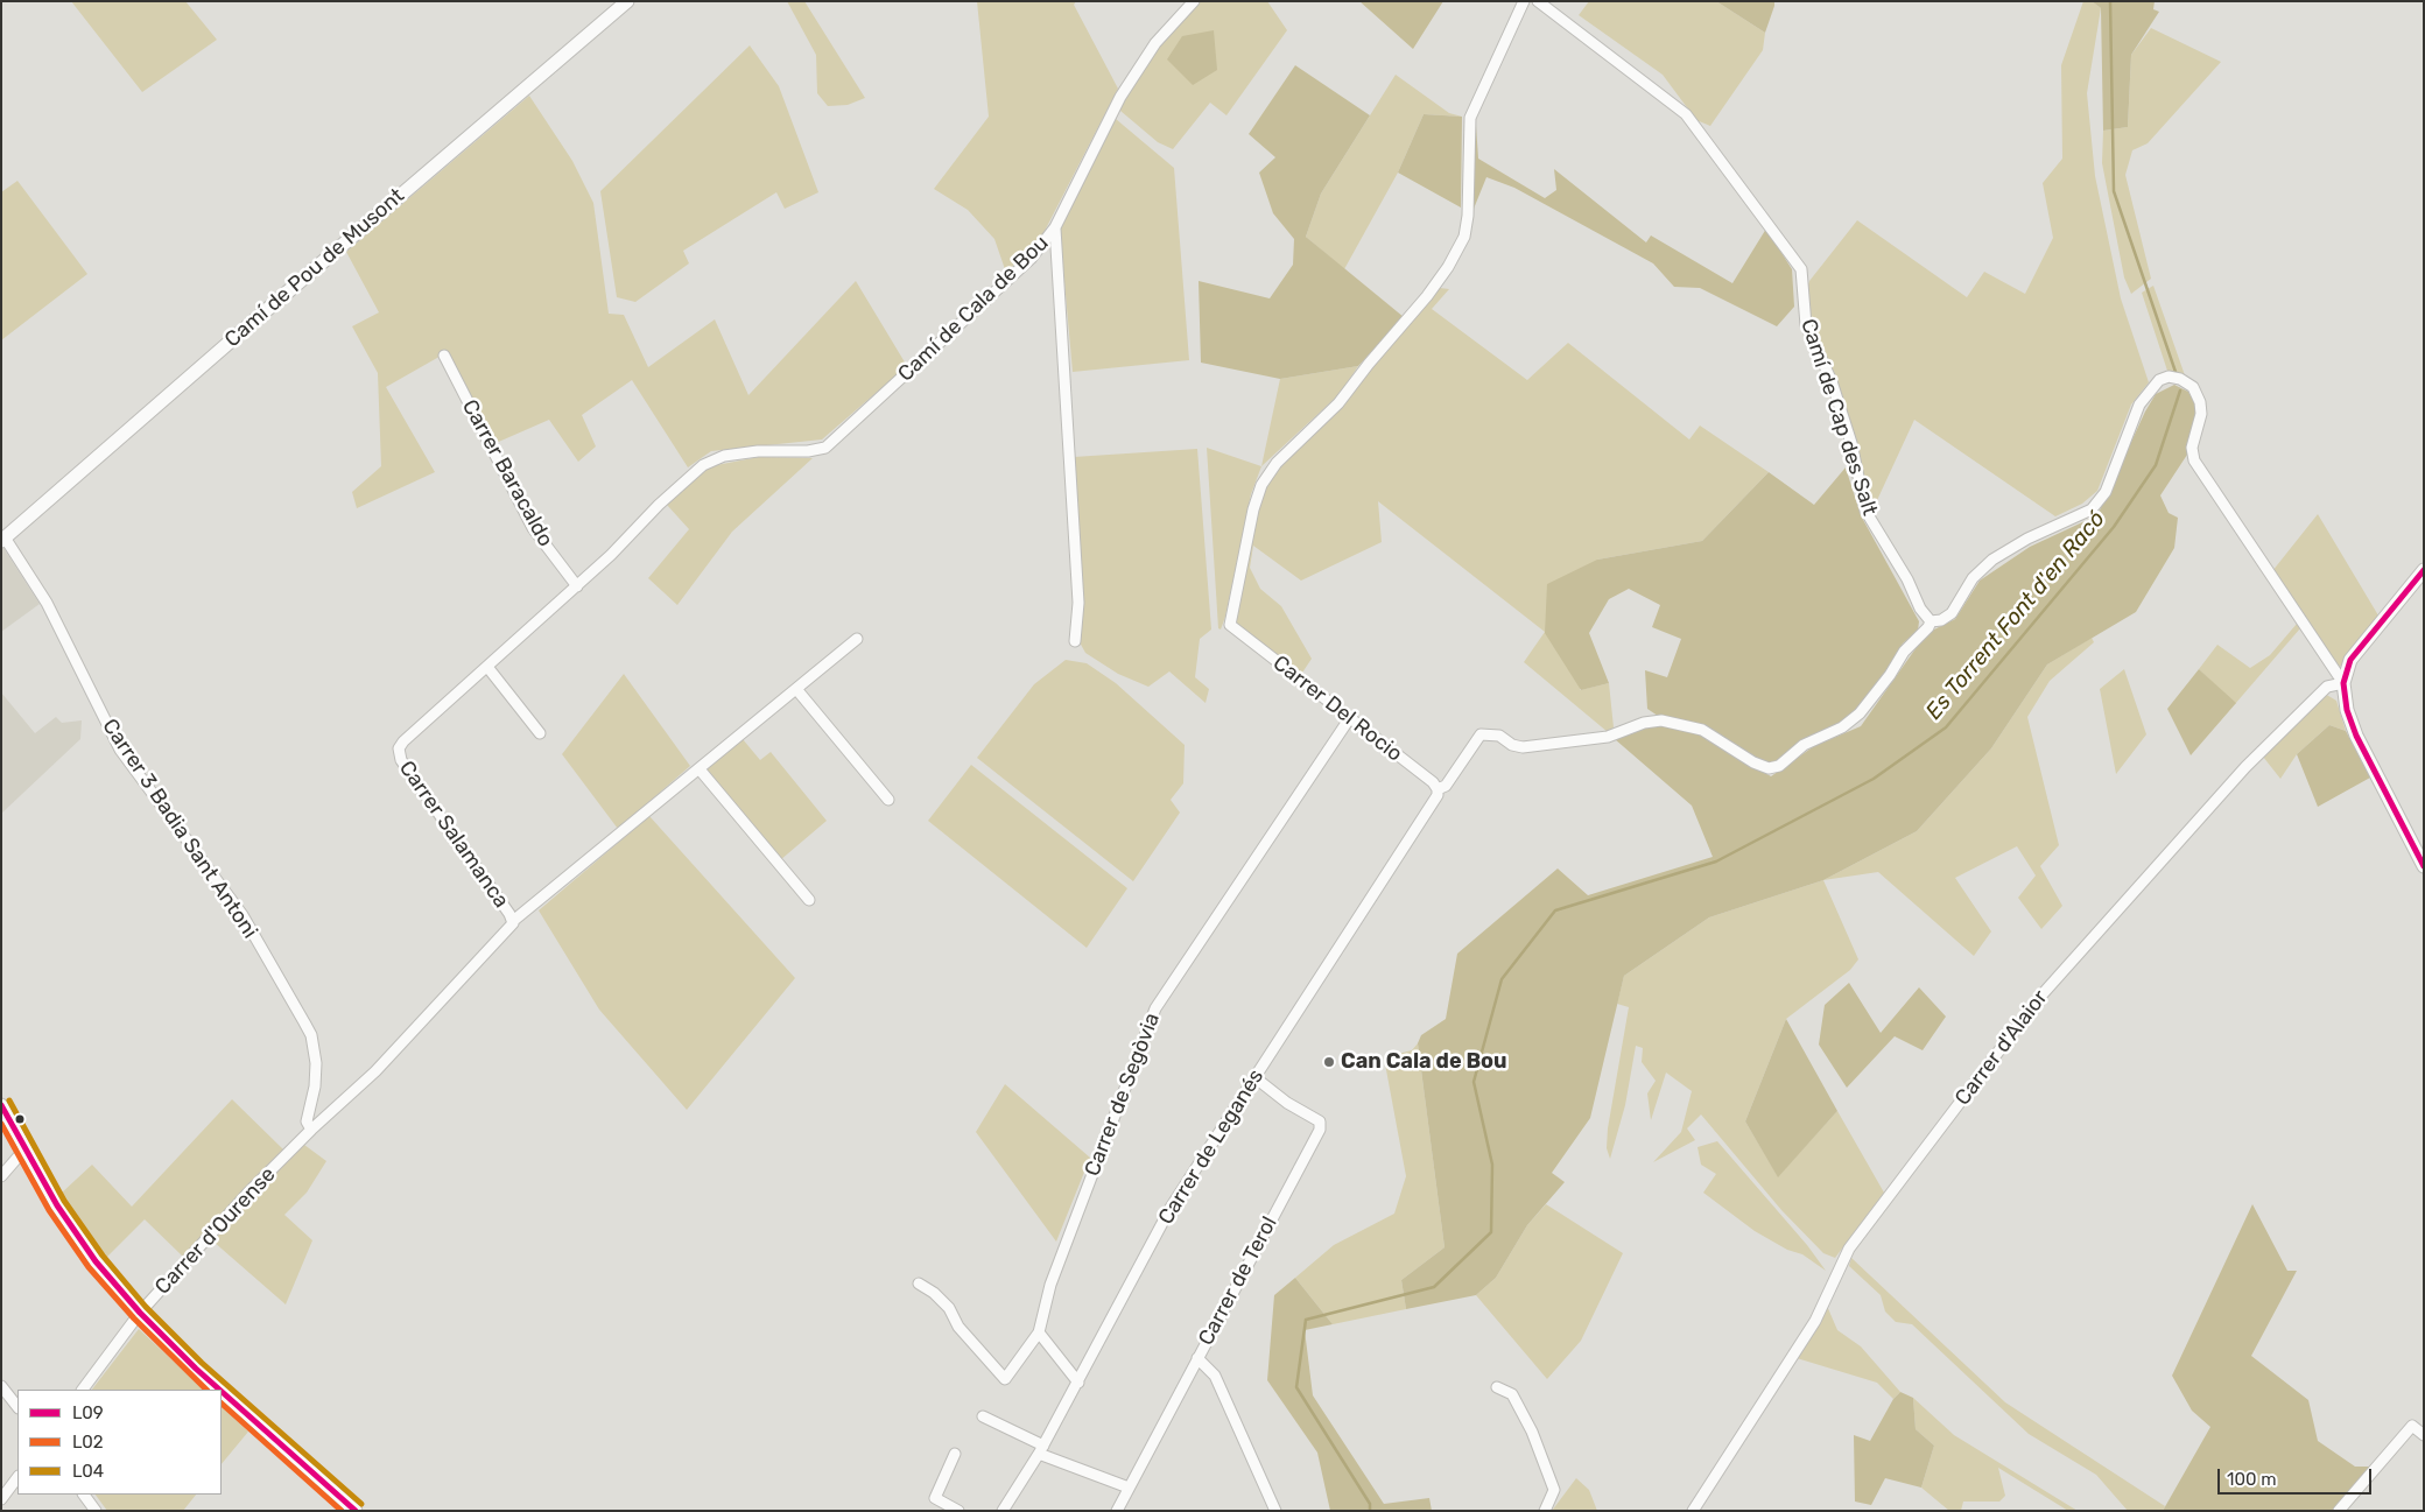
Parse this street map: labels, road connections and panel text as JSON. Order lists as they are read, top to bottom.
{
  "streets": {
    "street": [
      "Camí de Pou de Musont",
      "Camí de Cala de Bou",
      "Camí de Cap des Salt",
      "Carrer Baracaldo",
      "Carrer Del Rocio",
      "Carrer 3 Badia Sant Antoni",
      "Carrer Salamanca",
      "Carrer d'Alaior",
      "Carrer de Segòvia",
      "Carrer de Leganés",
      "Carrer d'Ourense",
      "Carrer de Terol"
    ]
  },
  "crossings": [
    ["Camí de Pou de Musont", "Carrer 3 Badia Sant Antoni"],
    ["Camí de Cala de Bou", "Carrer Salamanca"],
    ["Camí de Cap des Salt", "Carrer de Leganés"],
    ["Carrer Baracaldo", "Carrer Salamanca"],
    ["Carrer Del Rocio", "Carrer de Segòvia"],
    ["Carrer Del Rocio", "Carrer de Leganés"],
    ["Carrer 3 Badia Sant Antoni", "Carrer Salamanca"],
    ["Carrer 3 Badia Sant Antoni", "Carrer d'Ourense"],
    ["Carrer Salamanca", "Carrer d'Ourense"],
    ["Carrer de Leganés", "Carrer de Terol"]
  ],
  "water": ["Es Torrent Font d'en Racó"],
  "places": ["Can Cala de Bou"],
  "lines": ["transit line L09", "transit line L04", "transit line L02"],
  "legend": ["L09", "L02", "L04"],
  "scale_bar": "100 m"
}
